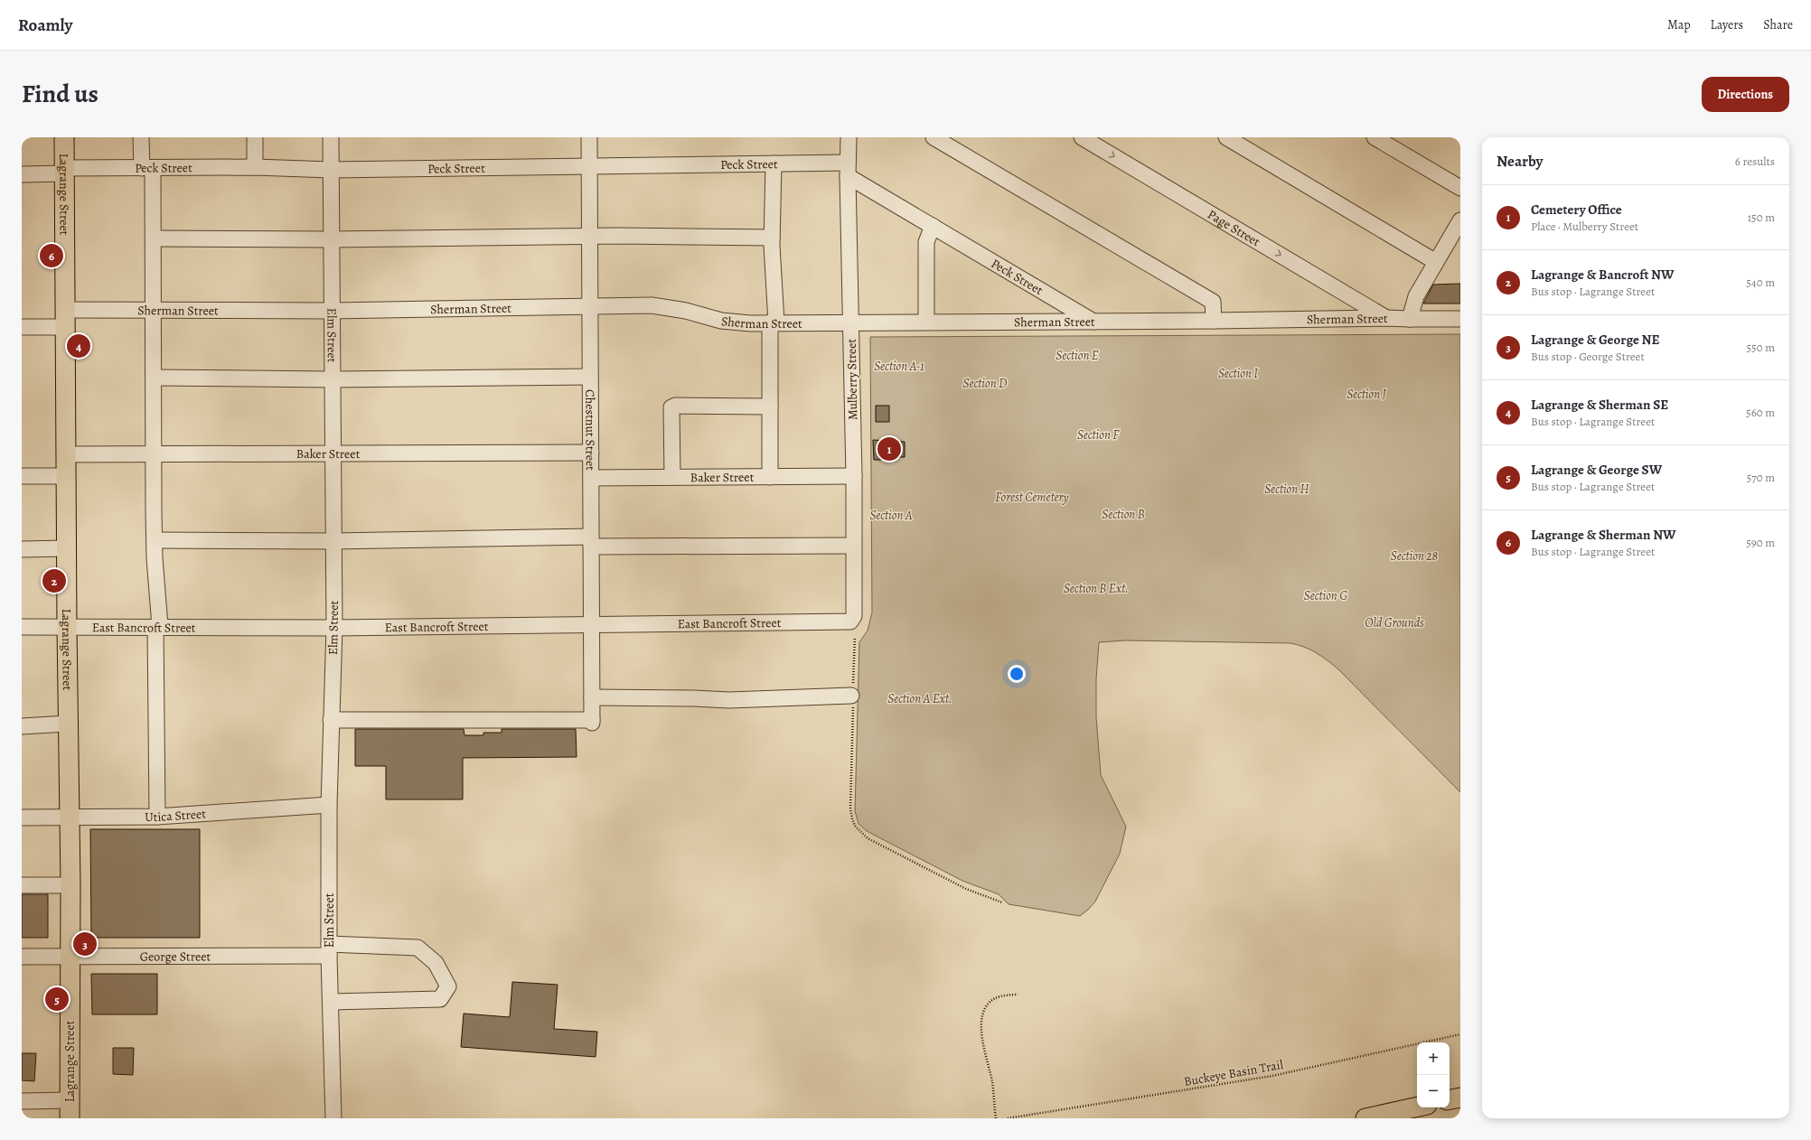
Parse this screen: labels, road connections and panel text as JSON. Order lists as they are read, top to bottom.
{
  "streets": {
    "main road": ["Lagrange Street"],
    "street": [
      "Peck Street",
      "Page Street",
      "Sherman Street",
      "Elm Street",
      "Mulberry Street",
      "Chestnut Street",
      "Baker Street",
      "East Bancroft Street",
      "Utica Street",
      "George Street"
    ],
    "path": ["Buckeye Basin Trail"]
  },
  "crossings": [
    ["Peck Street", "Lagrange Street"],
    ["Peck Street", "Sherman Street"],
    ["Peck Street", "Elm Street"],
    ["Peck Street", "Mulberry Street"],
    ["Peck Street", "Chestnut Street"],
    ["Lagrange Street", "Sherman Street"],
    ["Lagrange Street", "Baker Street"],
    ["Lagrange Street", "East Bancroft Street"],
    ["Lagrange Street", "Utica Street"],
    ["Lagrange Street", "George Street"],
    ["Page Street", "Sherman Street"],
    ["Sherman Street", "Elm Street"],
    ["Sherman Street", "Mulberry Street"],
    ["Sherman Street", "Chestnut Street"],
    ["Elm Street", "Chestnut Street"],
    ["Elm Street", "Baker Street"],
    ["Elm Street", "East Bancroft Street"],
    ["Elm Street", "Utica Street"],
    ["Elm Street", "George Street"],
    ["Mulberry Street", "Baker Street"],
    ["Mulberry Street", "East Bancroft Street"],
    ["Chestnut Street", "Baker Street"],
    ["Chestnut Street", "East Bancroft Street"]
  ],
  "parks": [
    "Section E",
    "Section A-1",
    "Section I",
    "Section D",
    "Section J",
    "Section F",
    "Section H",
    "Forest Cemetery",
    "Section B",
    "Section A",
    "Section 28",
    "Section B Ext.",
    "Section G",
    "Old Grounds",
    "Section A Ext."
  ],
  "page": {
    "header": "Roamly",
    "nav": ["Map", "Layers", "Share"],
    "title": "Find us",
    "buttons": "Directions",
    "heading": ["Nearby", "6 results"],
    "list": [
      {
        "mark": "1",
        "name": "Cemetery Office",
        "note": "Place · Mulberry Street",
        "value": "150 m"
      },
      {
        "mark": "2",
        "name": "Lagrange & Bancroft NW",
        "note": "Bus stop · Lagrange Street",
        "value": "540 m"
      },
      {
        "mark": "3",
        "name": "Lagrange & George NE",
        "note": "Bus stop · George Street",
        "value": "550 m"
      },
      {
        "mark": "4",
        "name": "Lagrange & Sherman SE",
        "note": "Bus stop · Lagrange Street",
        "value": "560 m"
      },
      {
        "mark": "5",
        "name": "Lagrange & George SW",
        "note": "Bus stop · Lagrange Street",
        "value": "570 m"
      },
      {
        "mark": "6",
        "name": "Lagrange & Sherman NW",
        "note": "Bus stop · Lagrange Street",
        "value": "590 m"
      }
    ],
    "pins": [
      "6",
      "4",
      "1",
      "2",
      "3",
      "5"
    ],
    "map_buttons": ["+", "−"]
  }
}
